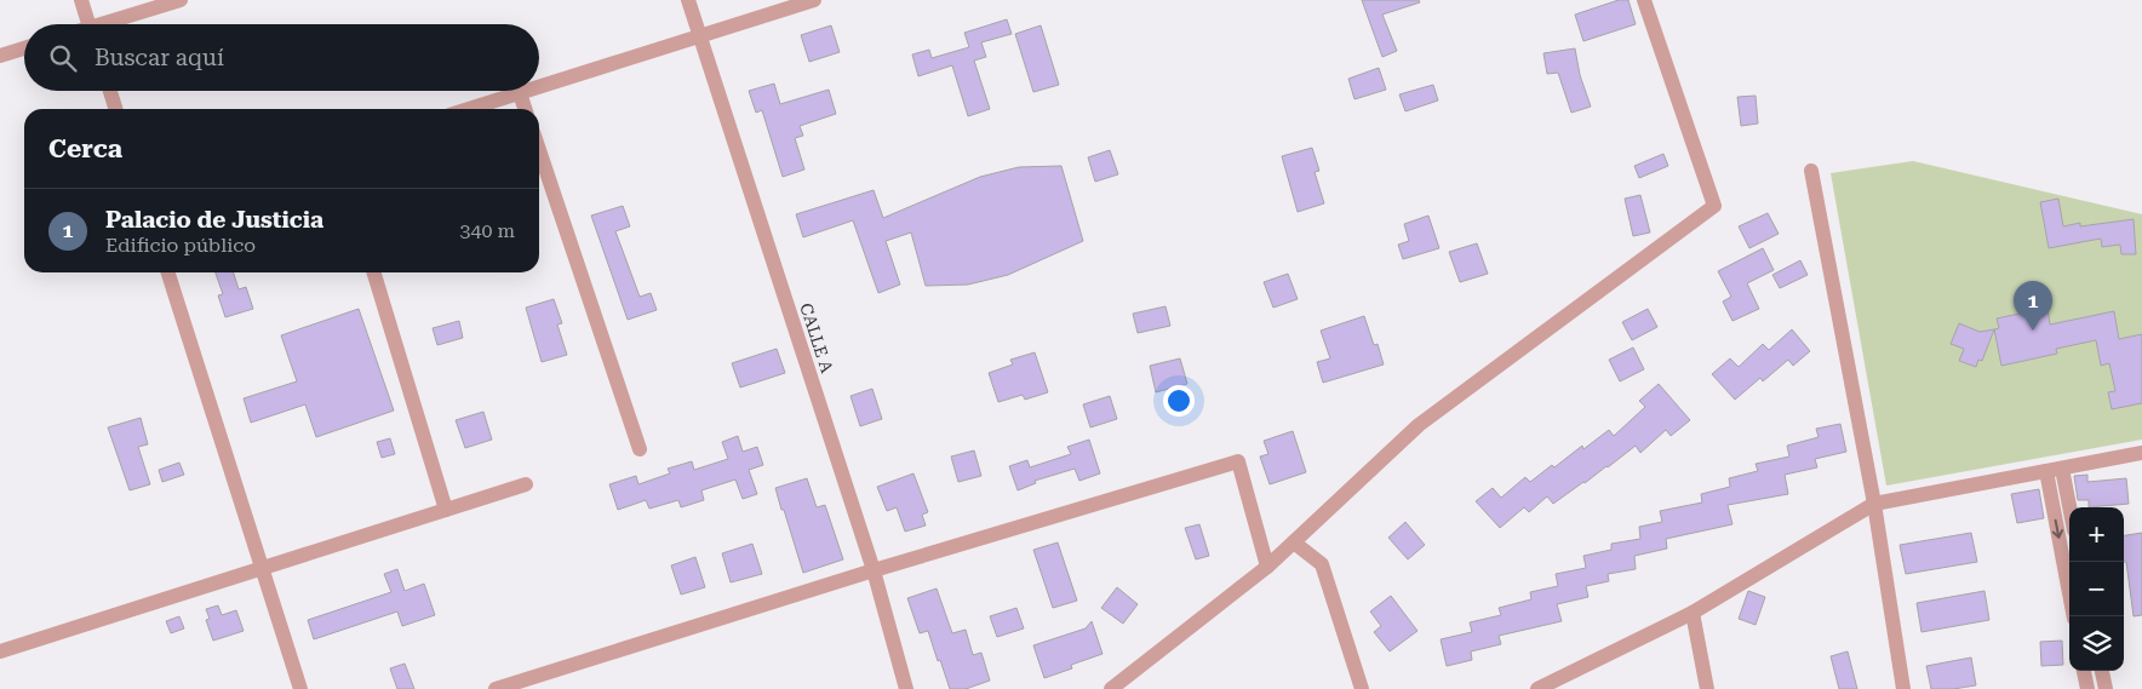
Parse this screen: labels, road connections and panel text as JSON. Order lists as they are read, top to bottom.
{
  "streets": {
    "street": ["CALLE A"]
  },
  "page": {
    "search": "Buscar aquí",
    "heading": "Cerca",
    "list": [
      {
        "mark": "1",
        "name": "Palacio de Justicia",
        "note": "Edificio público",
        "value": "340 m"
      }
    ],
    "pins": "1",
    "map_buttons": ["+", "−"]
  }
}
